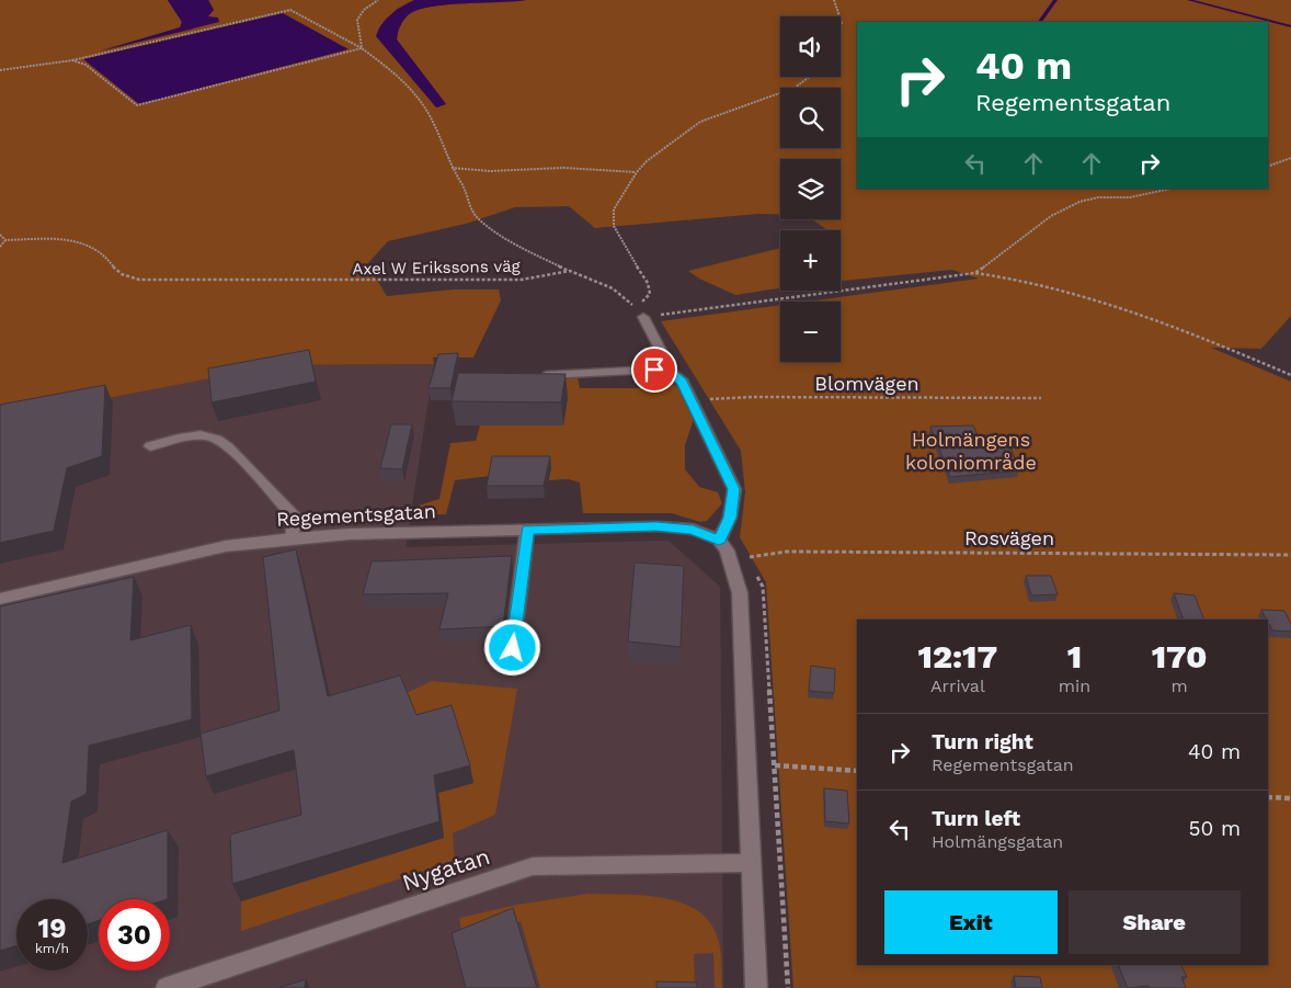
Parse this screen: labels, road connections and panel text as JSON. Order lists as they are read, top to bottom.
{
  "streets": {
    "street": ["Regementsgatan", "Nygatan"],
    "path": ["Axel W Erikssons väg", "Blomvägen", "Rosvägen"]
  },
  "parks": ["Holmängens koloniområde"],
  "page": {
    "map_buttons": ["+", "−"],
    "turn": ["40 m", "Regementsgatan"],
    "eta": [
      "12:17",
      "Arrival",
      "1",
      "min",
      "170",
      "m"
    ],
    "list": [
      {
        "name": "Turn right",
        "note": "Regementsgatan",
        "value": "40 m"
      },
      {
        "name": "Turn left",
        "note": "Holmängsgatan",
        "value": "50 m"
      }
    ],
    "buttons": ["Exit", "Share"],
    "speed": "19 km/h",
    "limit": "30"
  }
}
